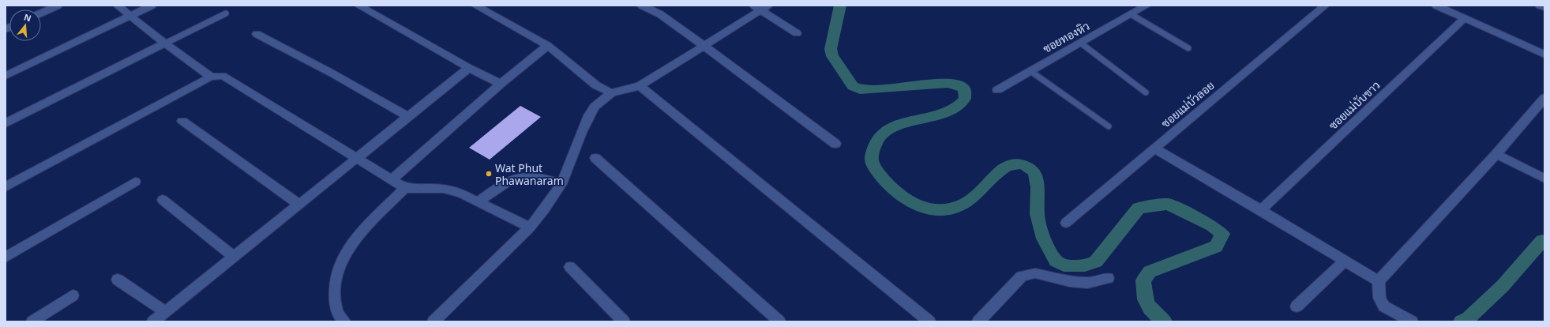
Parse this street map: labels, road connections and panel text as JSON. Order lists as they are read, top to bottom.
{
  "streets": {
    "street": ["ซอยทองหิว", "ซอยแม่บัวลอย", "ซอยแม่บับขาว"]
  },
  "places": ["Wat Phut Phawanaram"],
  "north": "top"
}
